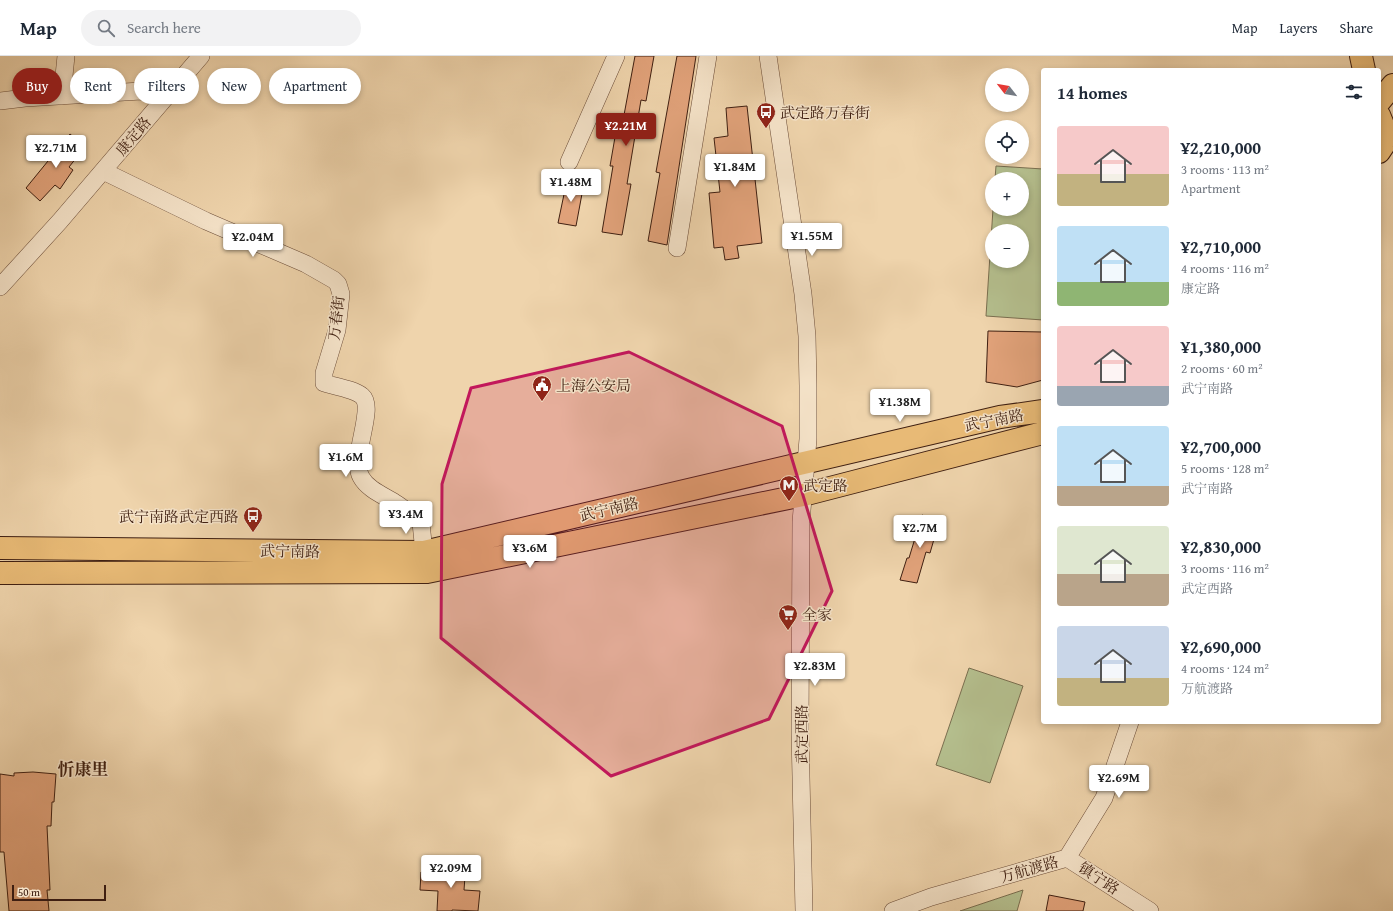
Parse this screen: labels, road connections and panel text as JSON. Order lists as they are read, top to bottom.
{
  "streets": {
    "main road": ["武宁南路"],
    "street": [
      "康定路",
      "万春街",
      "武定西路",
      "万航渡路",
      "镇宁路"
    ]
  },
  "crossings": [
    ["康定路", "万春街"],
    ["万春街", "武宁南路"],
    ["武宁南路", "武定西路"],
    ["万航渡路", "镇宁路"]
  ],
  "districts": ["忻康里"],
  "places": {
    "bus stop": ["武定路万春街", "武宁南路武定西路"],
    "public building": ["上海公安局"],
    "metro station": ["武定路"],
    "supermarket": ["全家"]
  },
  "scale_bar": "50 m",
  "north": "top left",
  "page": {
    "header": "Map",
    "search": "Search here",
    "nav": ["Map", "Layers", "Share"],
    "map_buttons": ["+", "−"],
    "chip": [
      "Buy",
      "Rent",
      "Filters",
      "New",
      "Apartment"
    ],
    "heading": "14 homes",
    "price": [
      "¥2.21M",
      "¥2.71M",
      "¥1.84M",
      "¥1.48M",
      "¥1.55M",
      "¥2.04M",
      "¥1.38M",
      "¥1.6M",
      "¥3.4M",
      "¥2.7M",
      "¥3.6M",
      "¥2.83M",
      "¥2.69M",
      "¥2.09M"
    ],
    "list": [
      {
        "name": "¥2,210,000",
        "note": "3 rooms · 113 m² · Apartment"
      },
      {
        "name": "¥2,710,000",
        "note": "4 rooms · 116 m² · 康定路"
      },
      {
        "name": "¥1,380,000",
        "note": "2 rooms · 60 m² · 武宁南路"
      },
      {
        "name": "¥2,700,000",
        "note": "5 rooms · 128 m² · 武宁南路"
      },
      {
        "name": "¥2,830,000",
        "note": "3 rooms · 116 m² · 武定西路"
      },
      {
        "name": "¥2,690,000",
        "note": "4 rooms · 124 m² · 万航渡路"
      }
    ],
    "scale": "50 m"
  }
}
